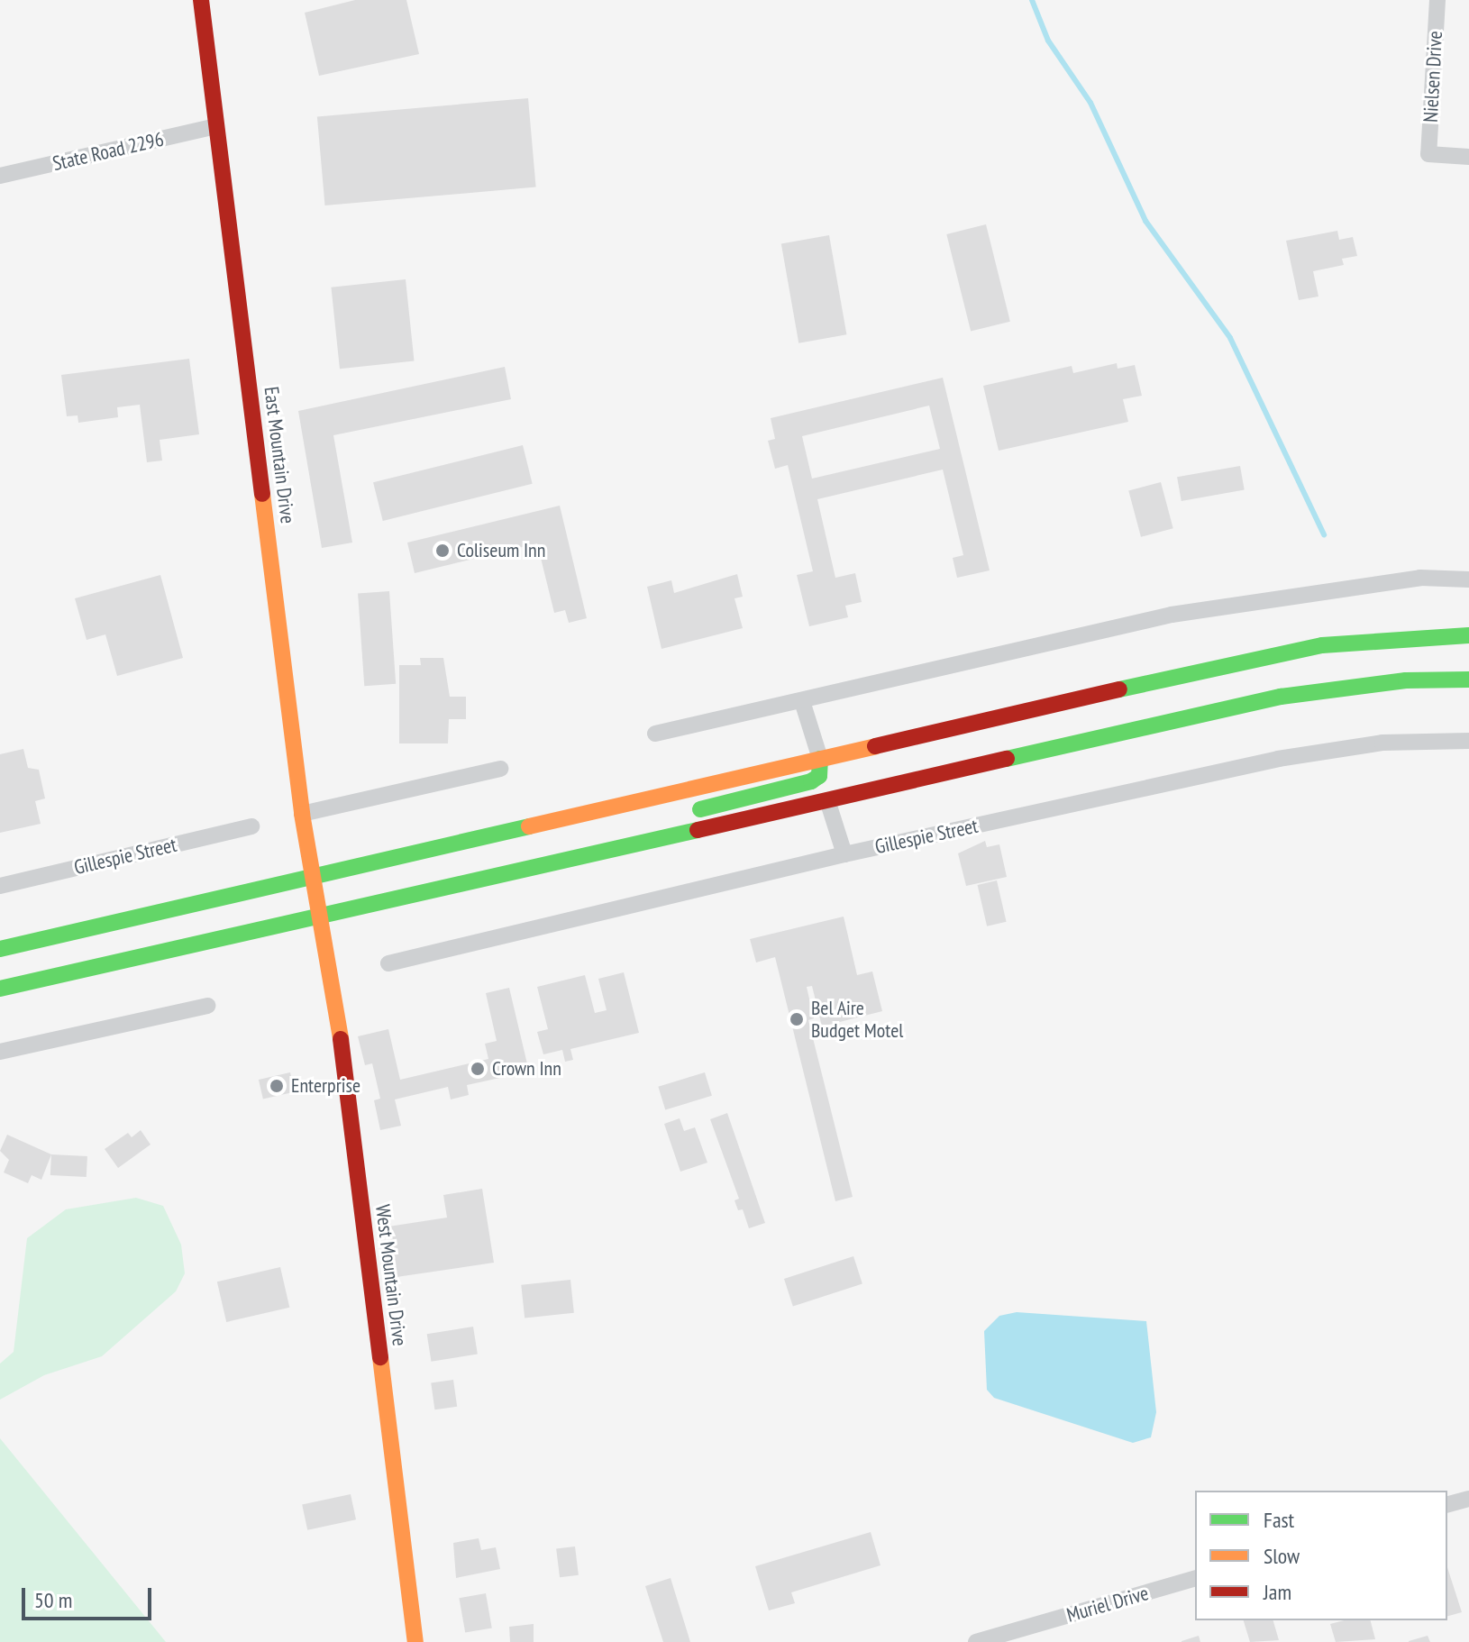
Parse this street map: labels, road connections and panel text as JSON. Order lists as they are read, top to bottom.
{
  "streets": {
    "main road": ["East Mountain Drive", "West Mountain Drive"],
    "street": [
      "Nielsen Drive",
      "State Road 2296",
      "Gillespie Street",
      "Muriel Drive"
    ]
  },
  "crossings": [
    ["State Road 2296", "East Mountain Drive"],
    ["East Mountain Drive", "West Mountain Drive"]
  ],
  "places": [
    "Coliseum Inn",
    "Bel Aire Budget Motel",
    "Crown Inn",
    "Enterprise"
  ],
  "legend": ["Fast", "Slow", "Jam"],
  "scale_bar": "50 m"
}
